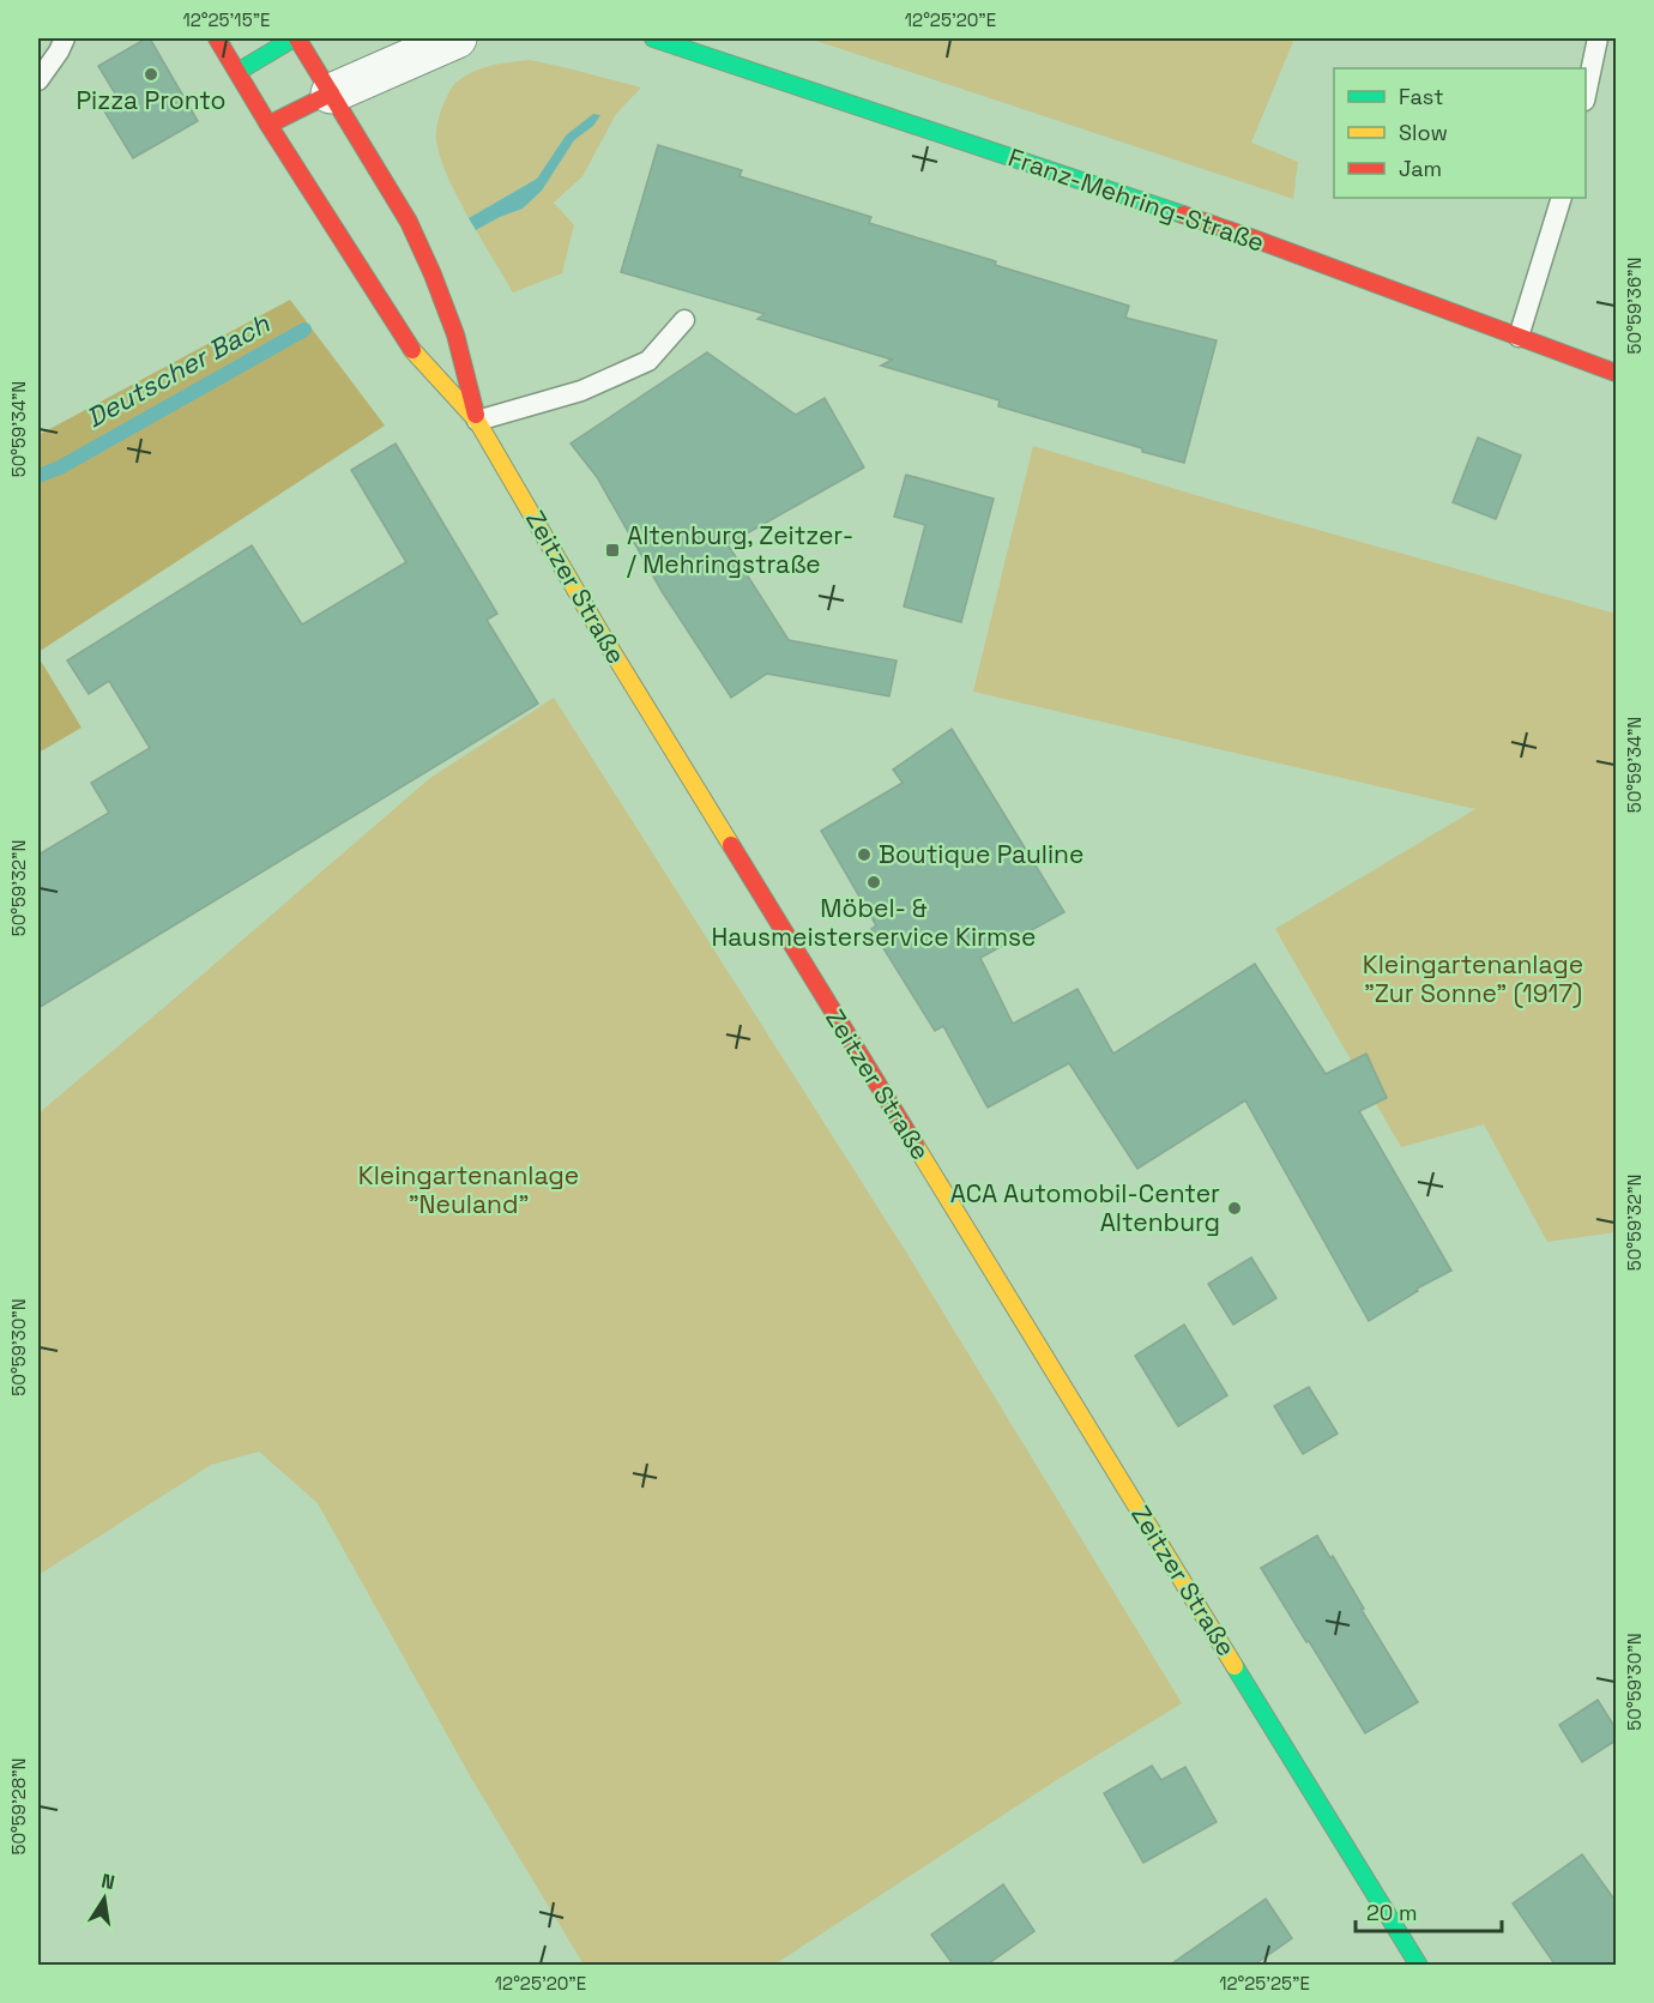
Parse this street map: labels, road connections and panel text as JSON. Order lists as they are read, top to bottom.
{
  "streets": {
    "main road": ["Franz-Mehring-Straße", "Zeitzer Straße"]
  },
  "water": ["Deutscher Bach"],
  "parks": ["Kleingartenanlage \"Zur Sonne\" (1917)", "Kleingartenanlage \"Neuland\""],
  "places": {
    "other": [
      "Pizza Pronto",
      "Boutique Pauline",
      "Möbel- & Hausmeisterservice Kirmse",
      "ACA Automobil-Center Altenburg"
    ],
    "transit": ["Altenburg, Zeitzer- / Mehringstraße"]
  },
  "legend": ["Fast", "Slow", "Jam"],
  "scale_bar": "20 m",
  "north": "top",
  "coordinates": [
    "12°25'15\"E",
    "12°25'20\"E",
    "50°59'36\"N",
    "50°59'34\"N",
    "50°59'32\"N",
    "50°59'30\"N",
    "50°59'28\"N",
    "12°25'25\"E"
  ]
}
